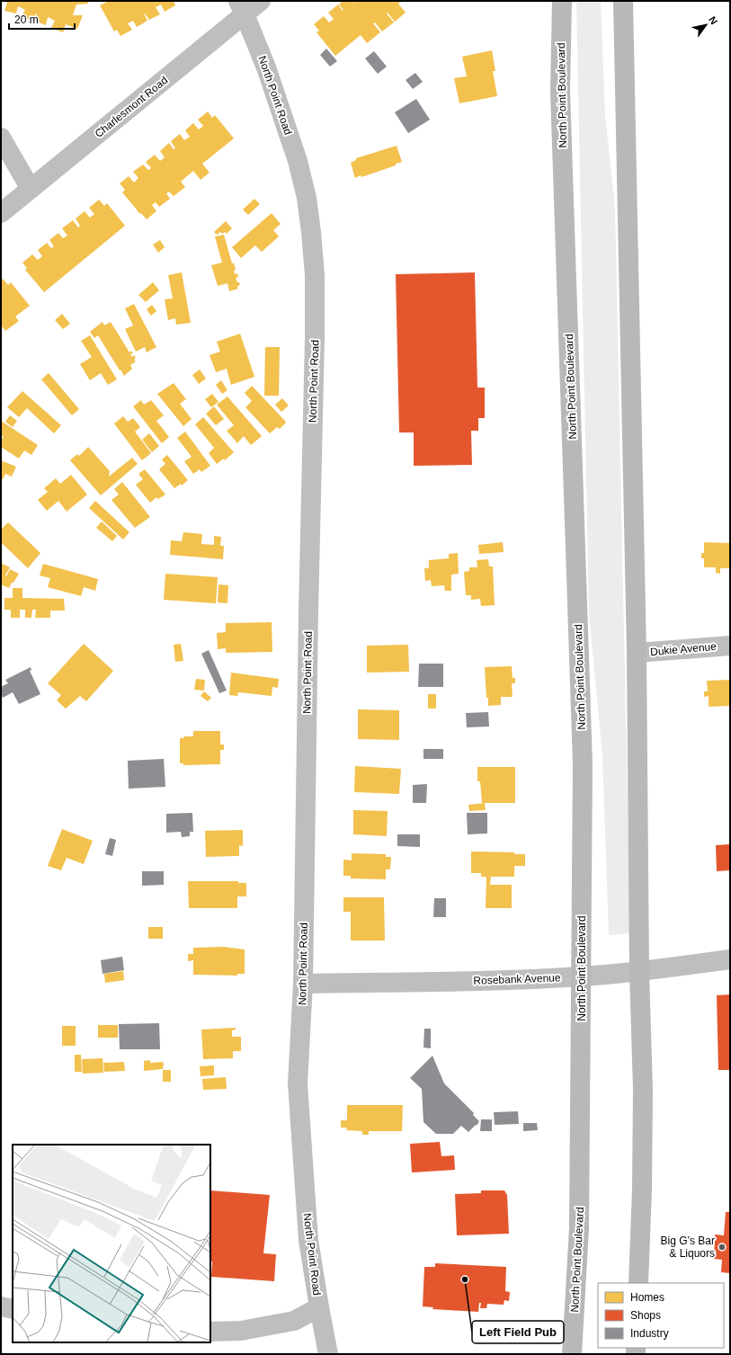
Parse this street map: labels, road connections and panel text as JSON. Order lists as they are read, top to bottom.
{
  "streets": {
    "main road": ["North Point Boulevard"],
    "street": [
      "North Point Road",
      "Charlesmont Road",
      "Dukie Avenue",
      "Rosebank Avenue"
    ]
  },
  "crossings": [
    ["North Point Road", "Charlesmont Road"],
    ["North Point Road", "Rosebank Avenue"],
    ["North Point Boulevard", "Rosebank Avenue"]
  ],
  "places": ["Big G’s Bar & Liquors", "Left Field Pub"],
  "legend": ["Homes", "Shops", "Industry"],
  "scale_bar": "20 m",
  "north": "top right"
}
